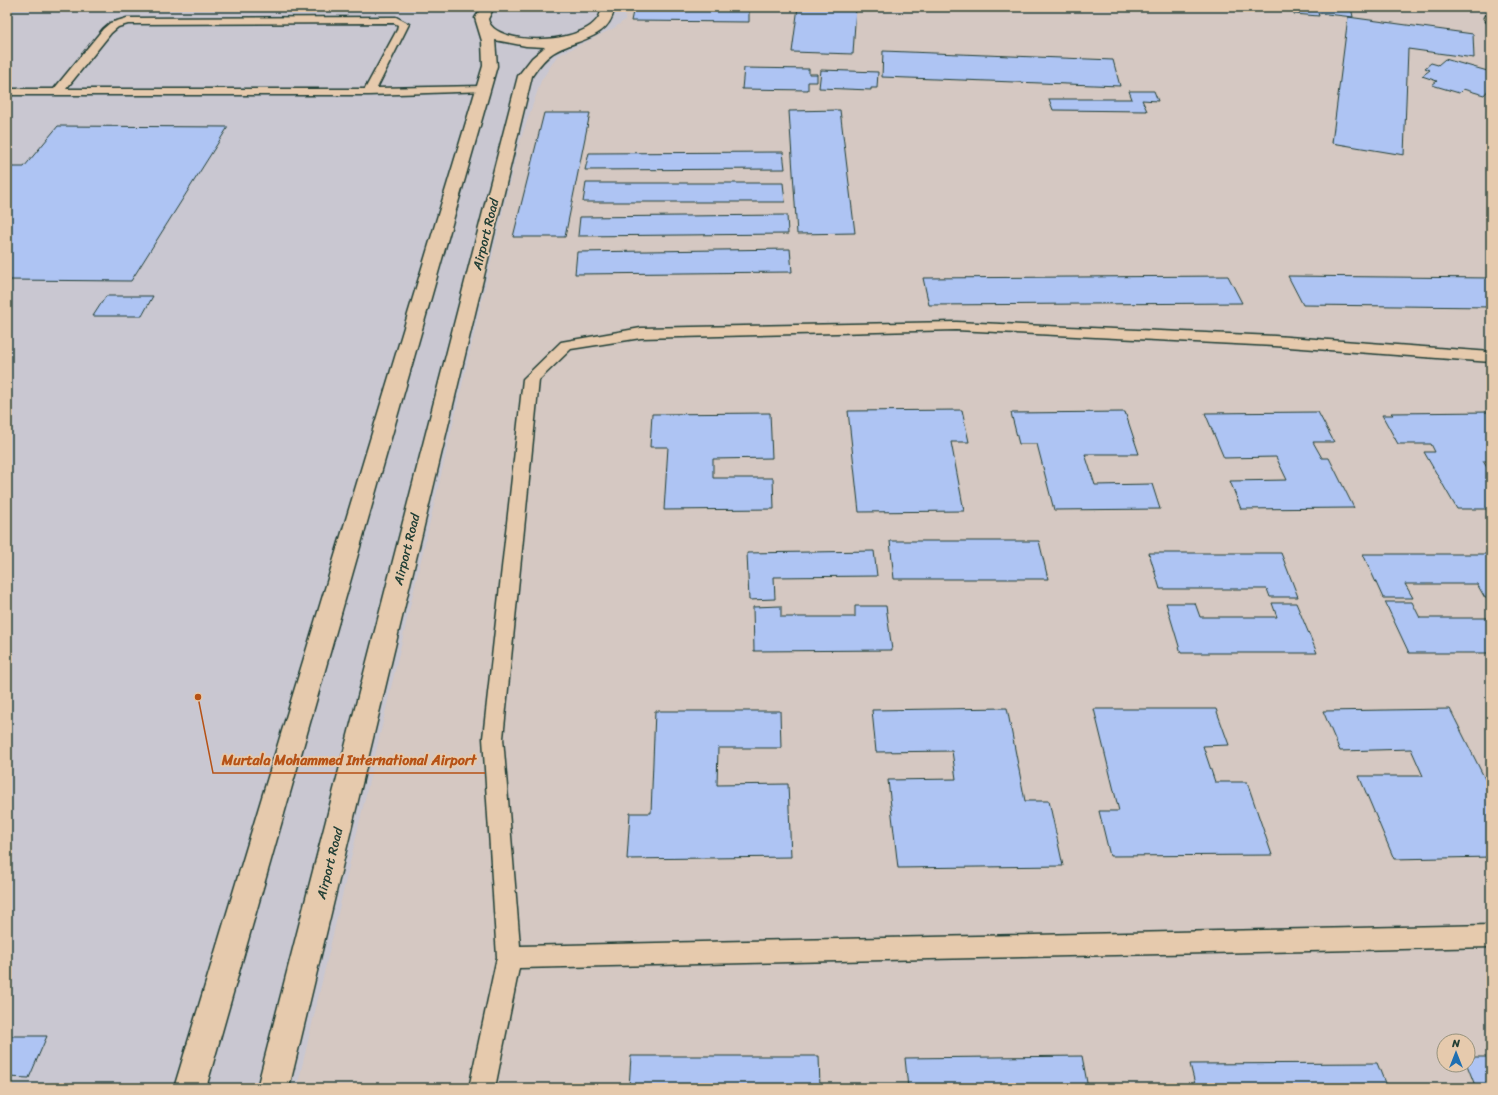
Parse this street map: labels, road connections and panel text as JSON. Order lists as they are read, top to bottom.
{
  "streets": {
    "main road": ["Airport Road"]
  },
  "places": ["Murtala Mohammed International Airport"],
  "north": "top"
}
